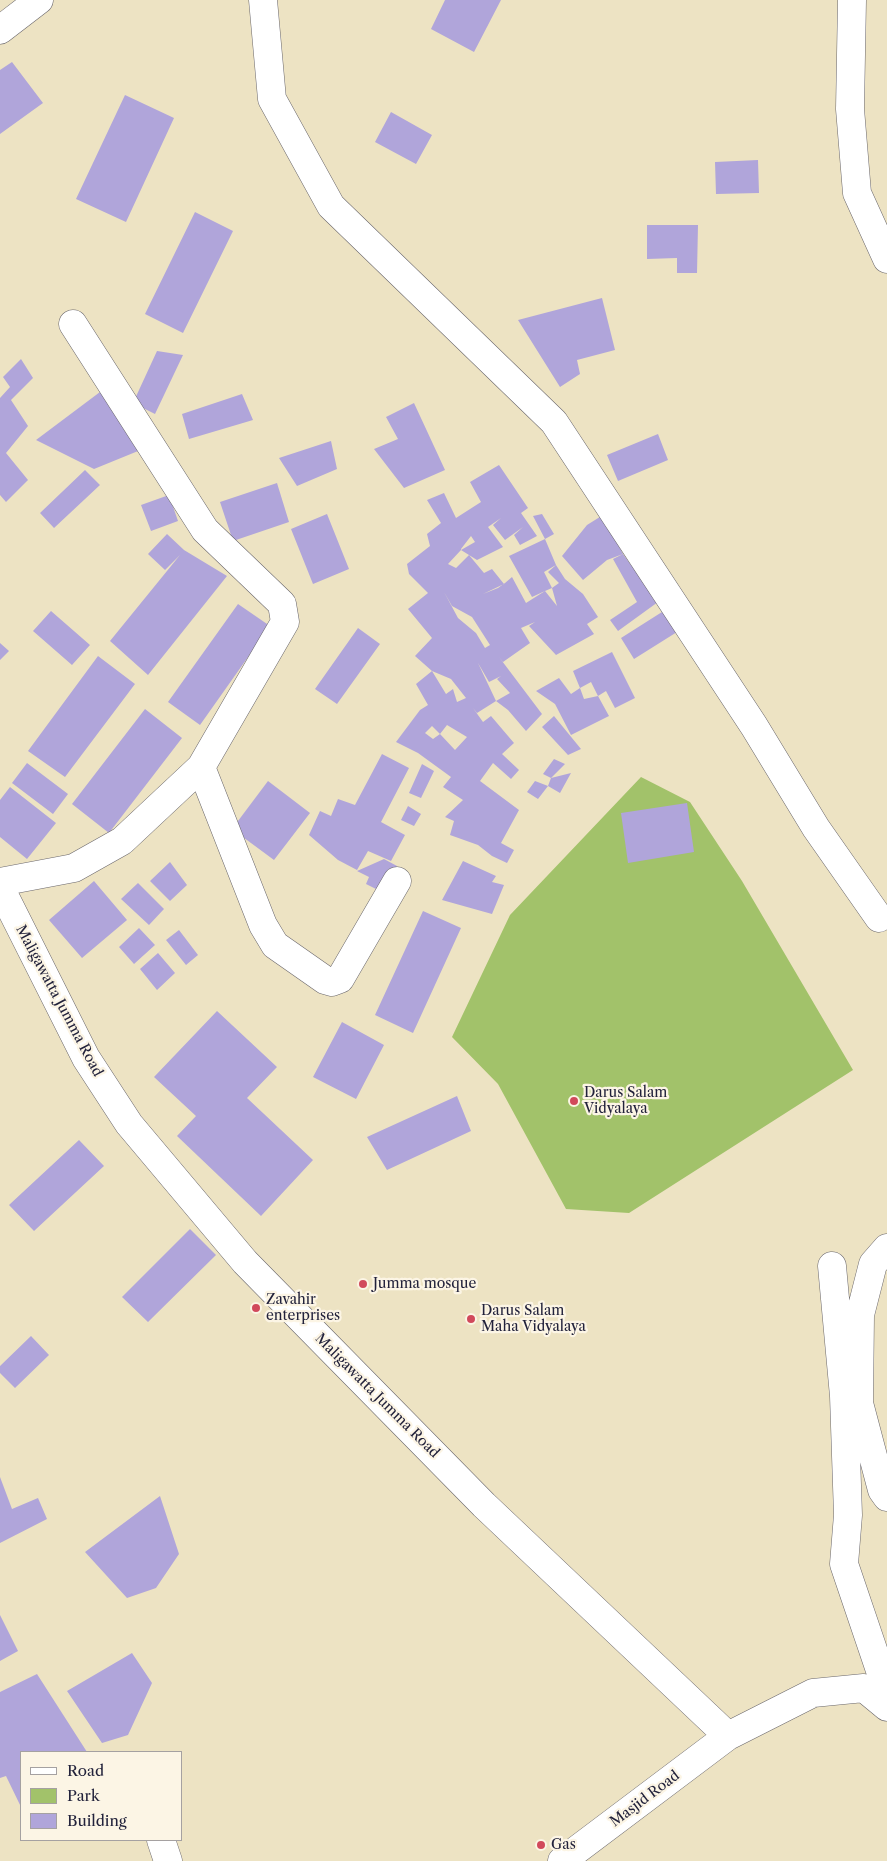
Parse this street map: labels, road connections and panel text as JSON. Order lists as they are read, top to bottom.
{
  "streets": {
    "street": ["Maligawatta Jumma Road", "Masjid Road"]
  },
  "crossings": [
    ["Maligawatta Jumma Road", "Masjid Road"]
  ],
  "places": [
    "Darus Salam Vidyalaya",
    "Jumma mosque",
    "Zavahir enterprises",
    "Darus Salam Maha Vidyalaya",
    "Gas"
  ],
  "legend": ["Road", "Park", "Building"]
}
